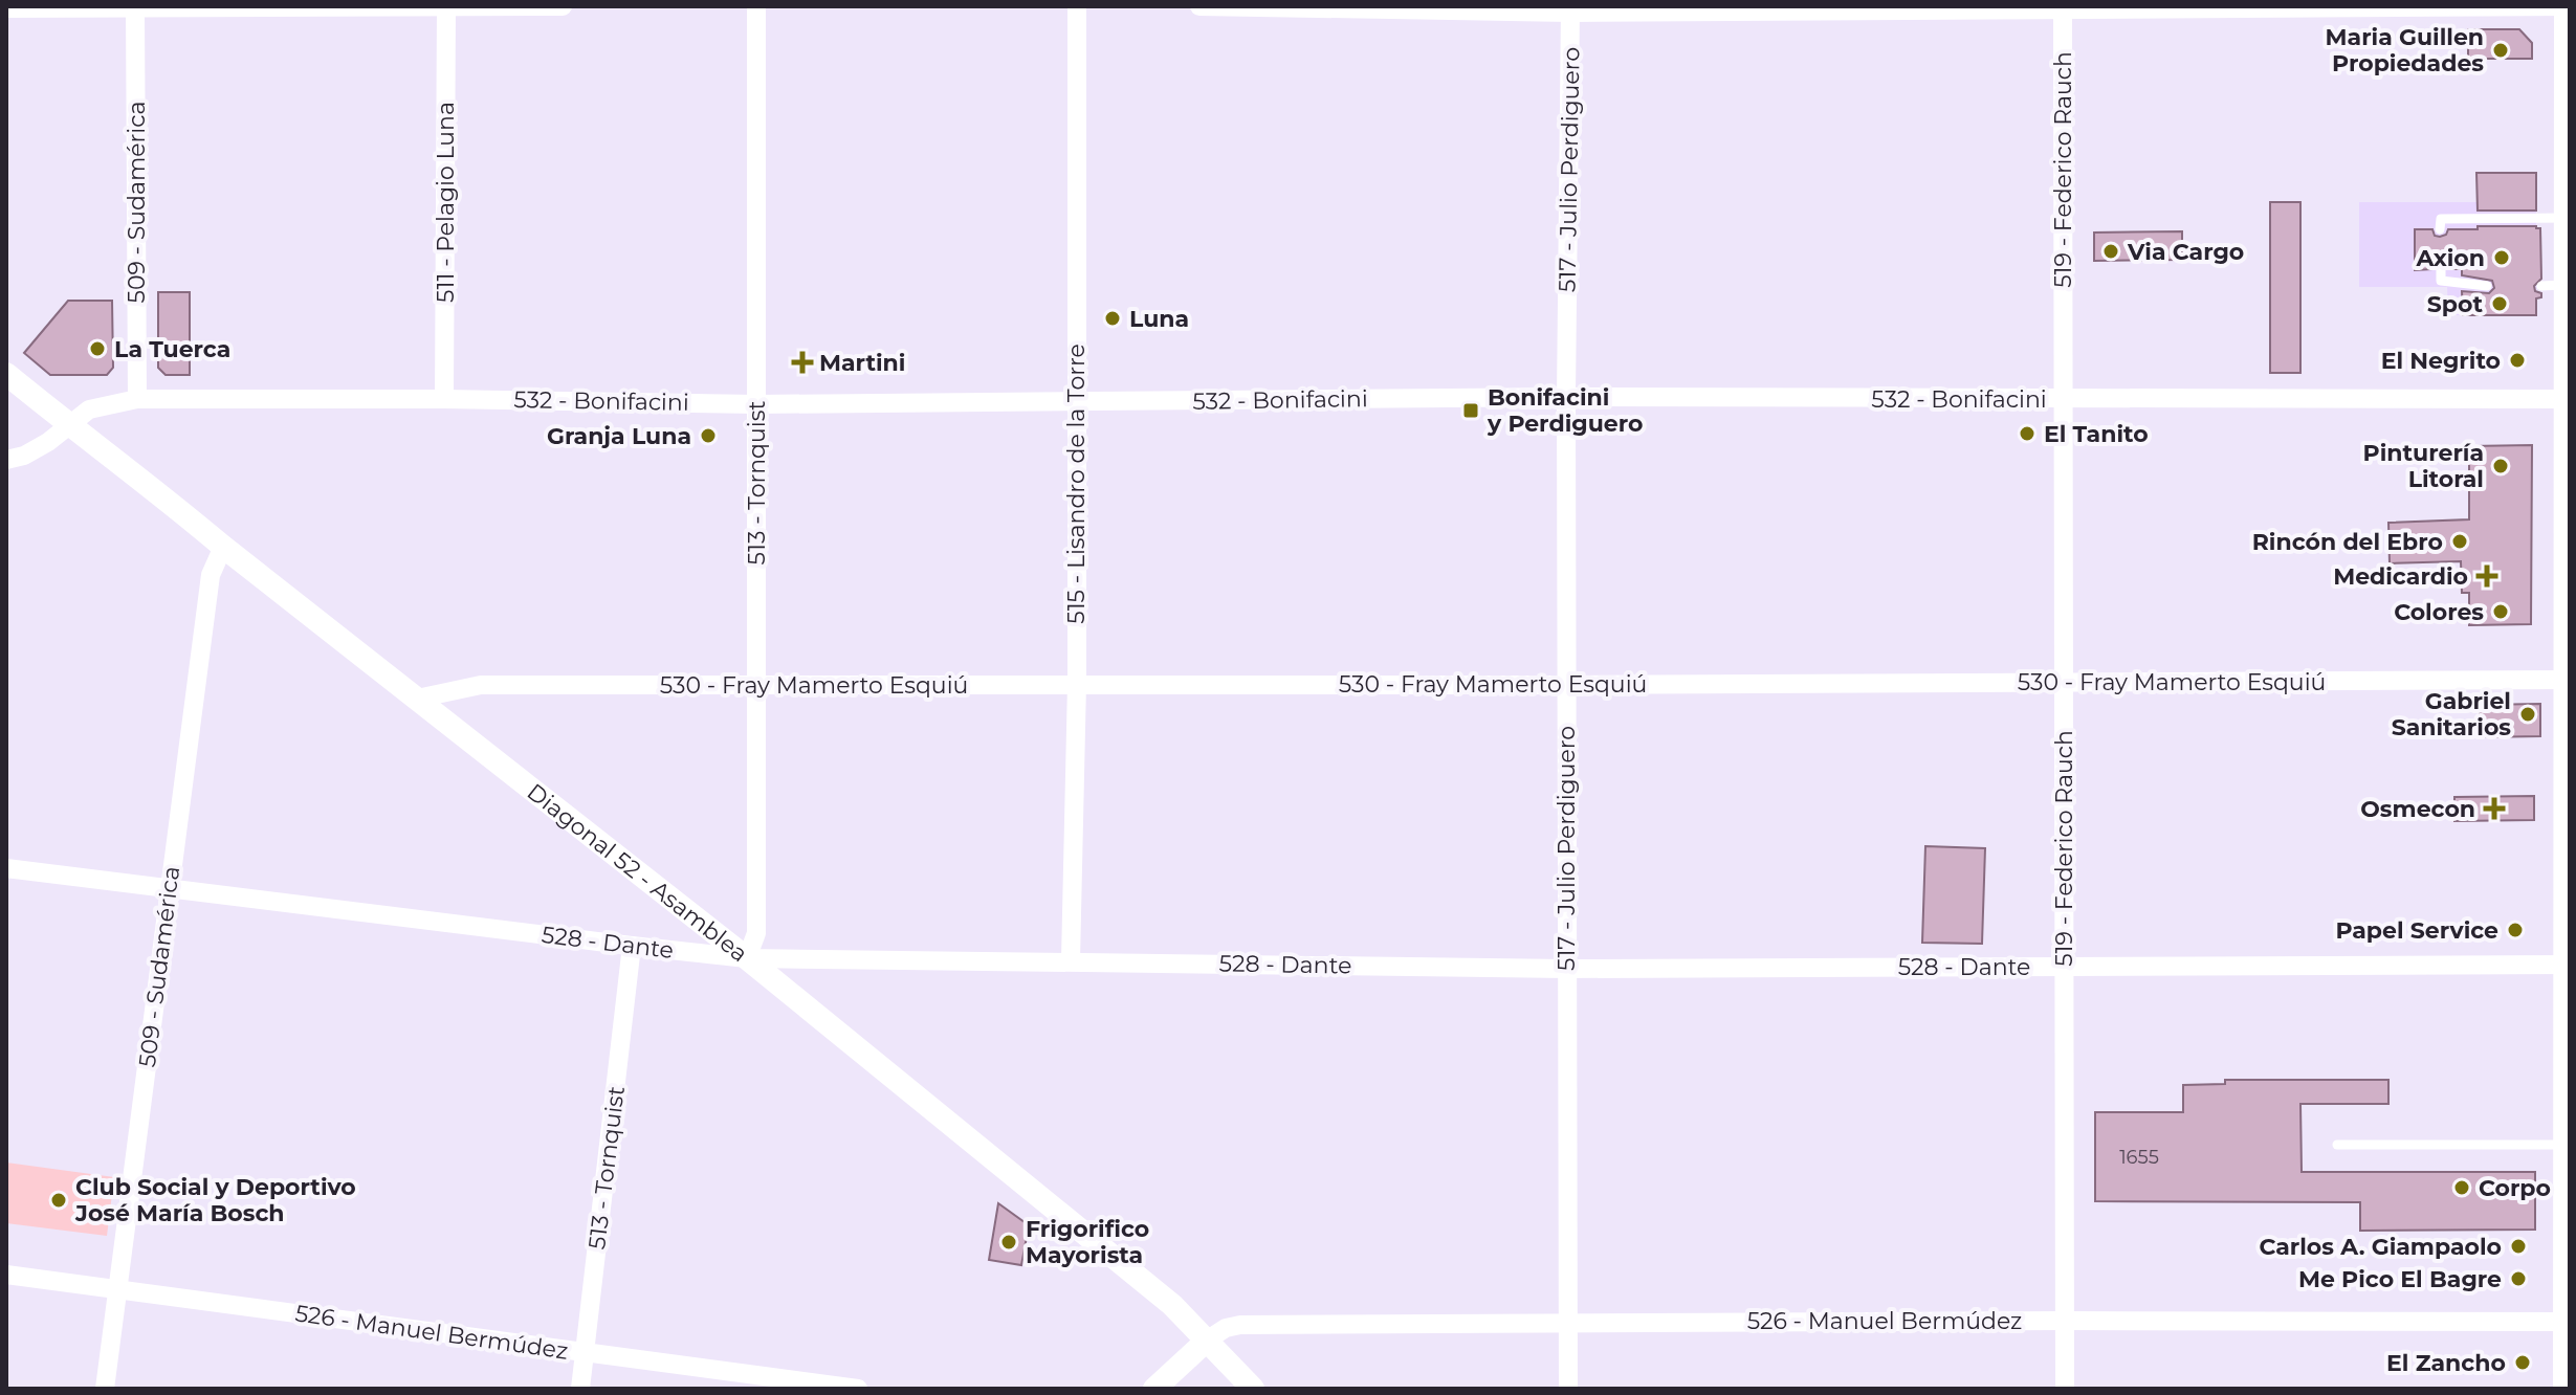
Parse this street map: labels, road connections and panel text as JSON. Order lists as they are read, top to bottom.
{
  "streets": {
    "street": [
      "517 - Julio Perdiguero",
      "519 - Federico Rauch",
      "509 - Sudamérica",
      "511 - Pelagio Luna",
      "532 - Bonifacini",
      "513 - Tornquist",
      "515 - Lisandro de la Torre",
      "530 - Fray Mamerto Esquiú",
      "Diagonal 52 - Asamblea",
      "528 - Dante",
      "526 - Manuel Bermúdez"
    ]
  },
  "crossings": [
    ["517 - Julio Perdiguero", "532 - Bonifacini"],
    ["517 - Julio Perdiguero", "530 - Fray Mamerto Esquiú"],
    ["517 - Julio Perdiguero", "528 - Dante"],
    ["517 - Julio Perdiguero", "526 - Manuel Bermúdez"],
    ["519 - Federico Rauch", "532 - Bonifacini"],
    ["519 - Federico Rauch", "530 - Fray Mamerto Esquiú"],
    ["519 - Federico Rauch", "528 - Dante"],
    ["519 - Federico Rauch", "526 - Manuel Bermúdez"],
    ["509 - Sudamérica", "532 - Bonifacini"],
    ["509 - Sudamérica", "Diagonal 52 - Asamblea"],
    ["509 - Sudamérica", "528 - Dante"],
    ["509 - Sudamérica", "526 - Manuel Bermúdez"],
    ["511 - Pelagio Luna", "532 - Bonifacini"],
    ["532 - Bonifacini", "513 - Tornquist"],
    ["532 - Bonifacini", "515 - Lisandro de la Torre"],
    ["532 - Bonifacini", "Diagonal 52 - Asamblea"],
    ["513 - Tornquist", "530 - Fray Mamerto Esquiú"],
    ["513 - Tornquist", "Diagonal 52 - Asamblea"],
    ["513 - Tornquist", "528 - Dante"],
    ["513 - Tornquist", "526 - Manuel Bermúdez"],
    ["515 - Lisandro de la Torre", "530 - Fray Mamerto Esquiú"],
    ["515 - Lisandro de la Torre", "528 - Dante"],
    ["530 - Fray Mamerto Esquiú", "Diagonal 52 - Asamblea"],
    ["Diagonal 52 - Asamblea", "528 - Dante"],
    ["Diagonal 52 - Asamblea", "526 - Manuel Bermúdez"]
  ],
  "places": {
    "other": [
      "Maria Guillen Propiedades",
      "Via Cargo",
      "Axion",
      "Spot",
      "Luna",
      "La Tuerca",
      "El Negrito",
      "El Tanito",
      "Granja Luna",
      "Pinturería Litoral",
      "Rincón del Ebro",
      "Colores",
      "Gabriel Sanitarios",
      "Papel Service",
      "Corpo",
      "Club Social y Deportivo José María Bosch",
      "Frigorifico Mayorista",
      "Carlos A. Giampaolo",
      "Me Pico El Bagre",
      "El Zancho"
    ],
    "health": ["Martini", "Medicardio", "Osmecon"],
    "transit": ["Bonifacini y Perdiguero"]
  },
  "house_numbers": ["1655"]
}
